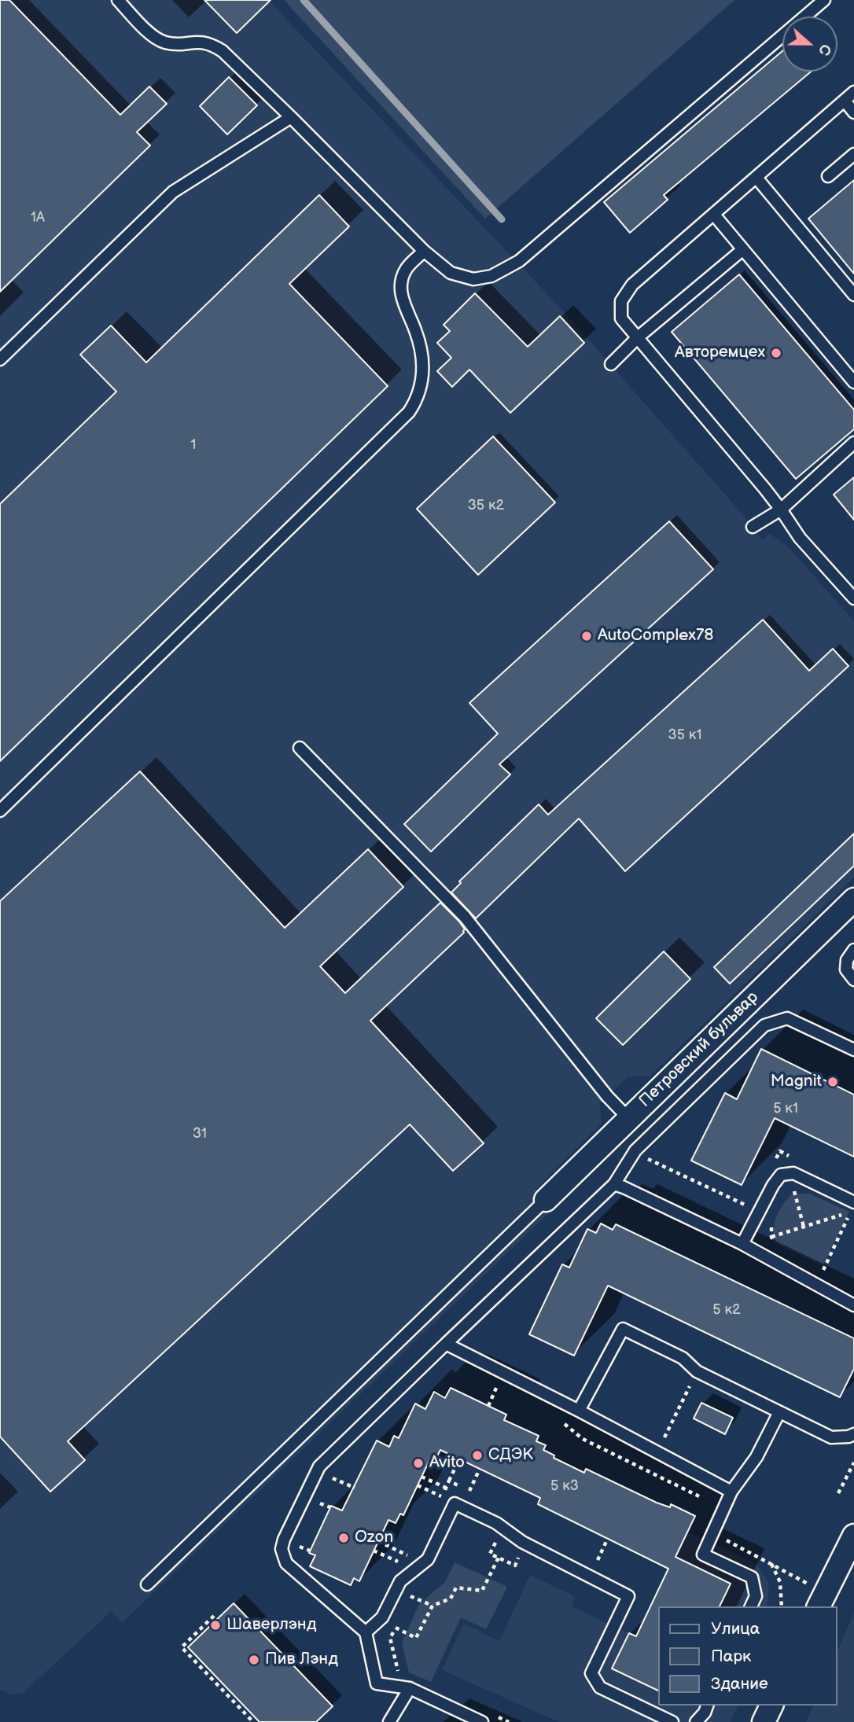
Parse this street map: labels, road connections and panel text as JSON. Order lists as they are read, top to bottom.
{
  "streets": {
    "street": ["Петровский бульвар"]
  },
  "places": [
    "Авторемцех",
    "AutoComplex78",
    "Magnit",
    "СДЭК",
    "Avito",
    "Ozon",
    "Шаверлэнд",
    "Пив Лэнд"
  ],
  "house_numbers": [
    "1А",
    "1",
    "35 к2",
    "35 к1",
    "5 к1",
    "31",
    "5 к2",
    "5 к3"
  ],
  "legend": ["Улица", "Парк", "Здание"],
  "north": "right"
}
